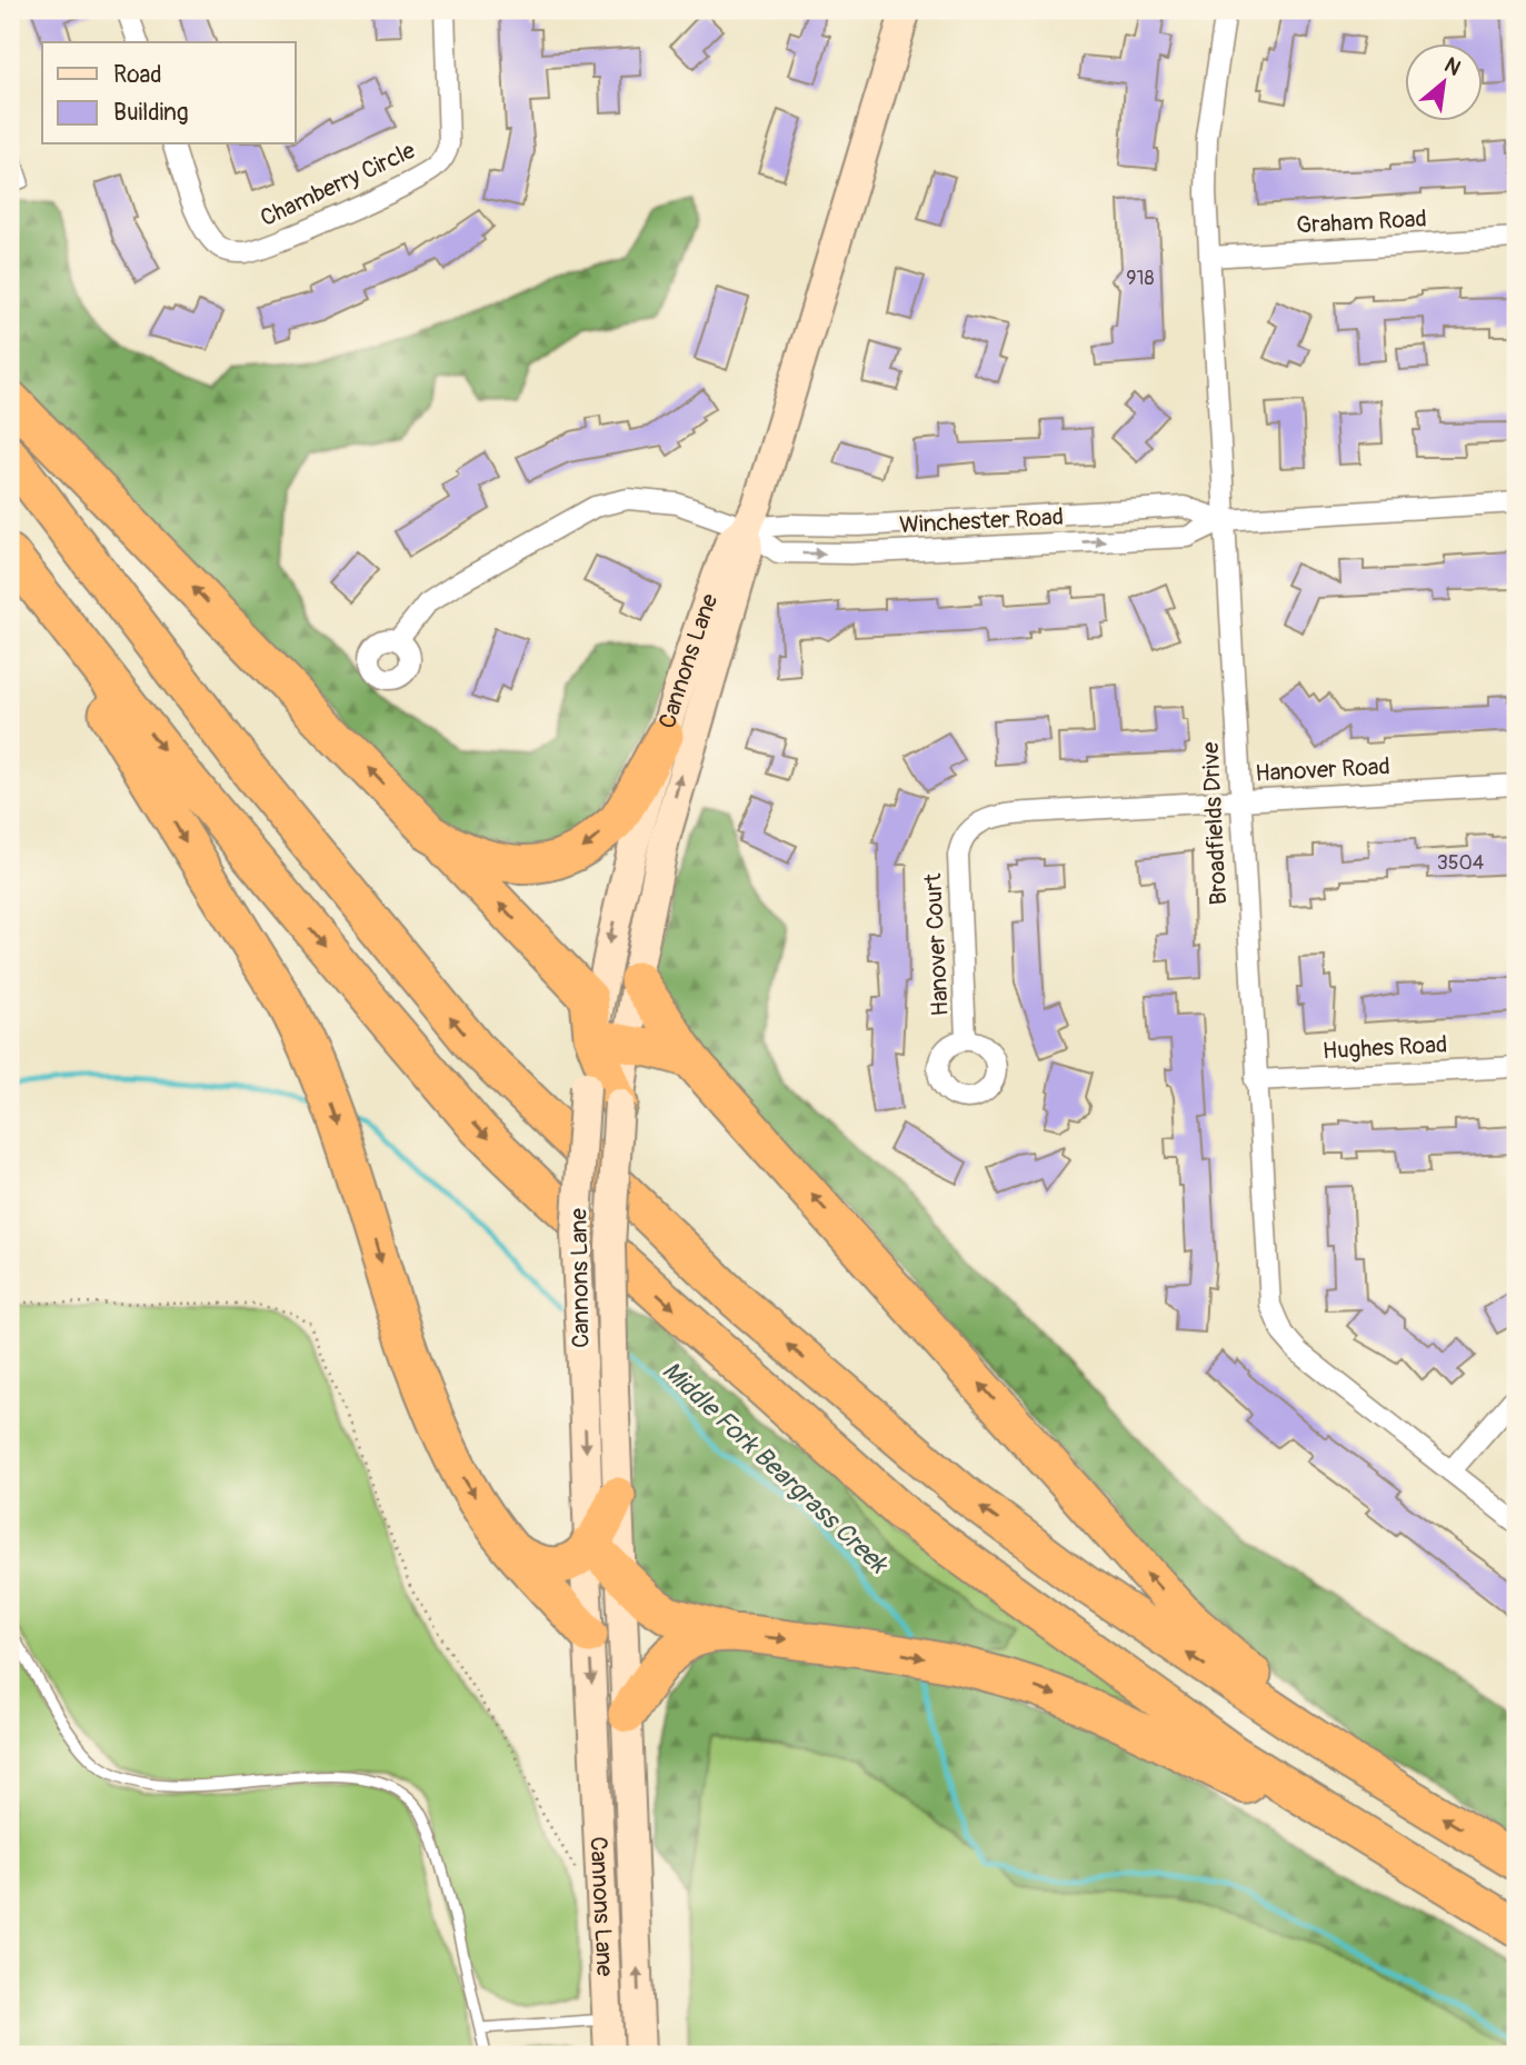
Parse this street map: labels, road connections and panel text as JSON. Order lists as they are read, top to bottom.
{
  "streets": {
    "main road": ["Cannons Lane"],
    "street": [
      "Chamberry Circle",
      "Graham Road",
      "Winchester Road",
      "Hanover Road",
      "Broadfields Drive",
      "Hanover Court",
      "Hughes Road"
    ]
  },
  "crossings": [
    ["Graham Road", "Broadfields Drive"],
    ["Winchester Road", "Cannons Lane"],
    ["Winchester Road", "Broadfields Drive"],
    ["Hanover Road", "Broadfields Drive"],
    ["Hanover Road", "Hanover Court"],
    ["Broadfields Drive", "Hughes Road"]
  ],
  "water": ["Middle Fork Beargrass Creek"],
  "house_numbers": ["918", "3504"],
  "legend": ["Road", "Building"],
  "north": "top right"
}
